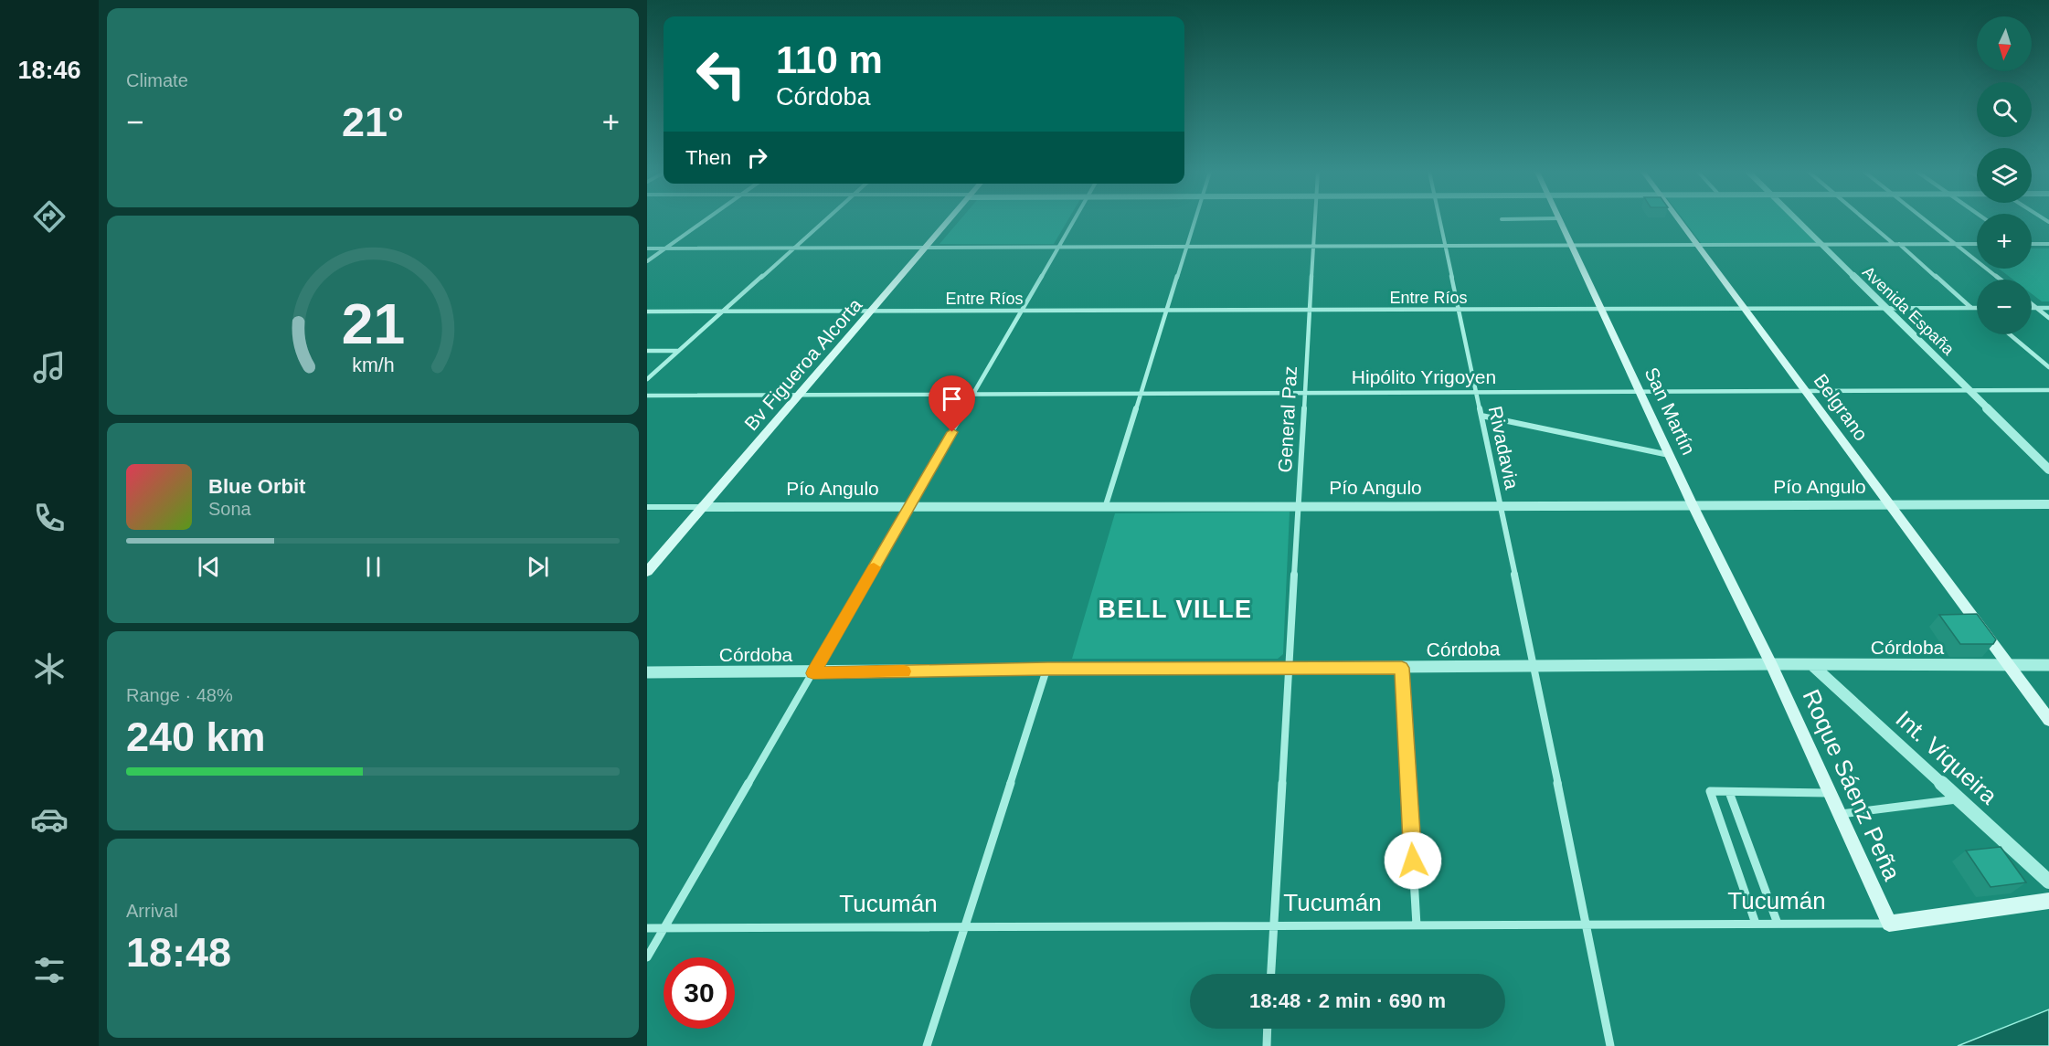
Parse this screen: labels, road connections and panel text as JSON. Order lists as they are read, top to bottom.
{
  "streets": {
    "main road": [
      "Bv Figueroa Alcorta",
      "Belgrano",
      "San Martín",
      "Roque Sáenz Peña",
      "Tucumán"
    ],
    "street": [
      "Entre Ríos",
      "Avenida España",
      "Hipólito Yrigoyen",
      "General Paz",
      "Rivadavia",
      "Pío Angulo",
      "Córdoba",
      "Int. Viqueira"
    ]
  },
  "crossings": [
    ["Entre Ríos", "Avenida España"],
    ["Entre Ríos", "Bv Figueroa Alcorta"],
    ["Entre Ríos", "Belgrano"],
    ["Entre Ríos", "San Martín"],
    ["Entre Ríos", "General Paz"],
    ["Entre Ríos", "Rivadavia"],
    ["Avenida España", "Hipólito Yrigoyen"],
    ["Bv Figueroa Alcorta", "Hipólito Yrigoyen"],
    ["Bv Figueroa Alcorta", "Pío Angulo"],
    ["Hipólito Yrigoyen", "Belgrano"],
    ["Hipólito Yrigoyen", "San Martín"],
    ["Hipólito Yrigoyen", "General Paz"],
    ["Hipólito Yrigoyen", "Rivadavia"],
    ["Belgrano", "Pío Angulo"],
    ["Belgrano", "Córdoba"],
    ["San Martín", "Pío Angulo"],
    ["San Martín", "Córdoba"],
    ["San Martín", "Roque Sáenz Peña"],
    ["General Paz", "Pío Angulo"],
    ["General Paz", "Córdoba"],
    ["General Paz", "Tucumán"],
    ["Rivadavia", "Pío Angulo"],
    ["Rivadavia", "Córdoba"],
    ["Rivadavia", "Tucumán"],
    ["Córdoba", "Int. Viqueira"],
    ["Córdoba", "Roque Sáenz Peña"],
    ["Roque Sáenz Peña", "Tucumán"]
  ],
  "districts": ["BELL VILLE"],
  "north": "bottom",
  "page": {
    "tabs": "18:46",
    "tile": [
      "Climate",
      ["Range · 48%", "240 km"],
      ["Arrival", "18:48"]
    ],
    "map_buttons": ["+", "−"],
    "turn": ["110 m", "Córdoba"],
    "heat": ["−", "21°", "+"],
    "then": "Then",
    "song": ["Blue Orbit", "Sona"],
    "limit": "30",
    "trip": "18:48 · 2 min · 690 m",
    "gauge": ["21", "km/h"]
  }
}
